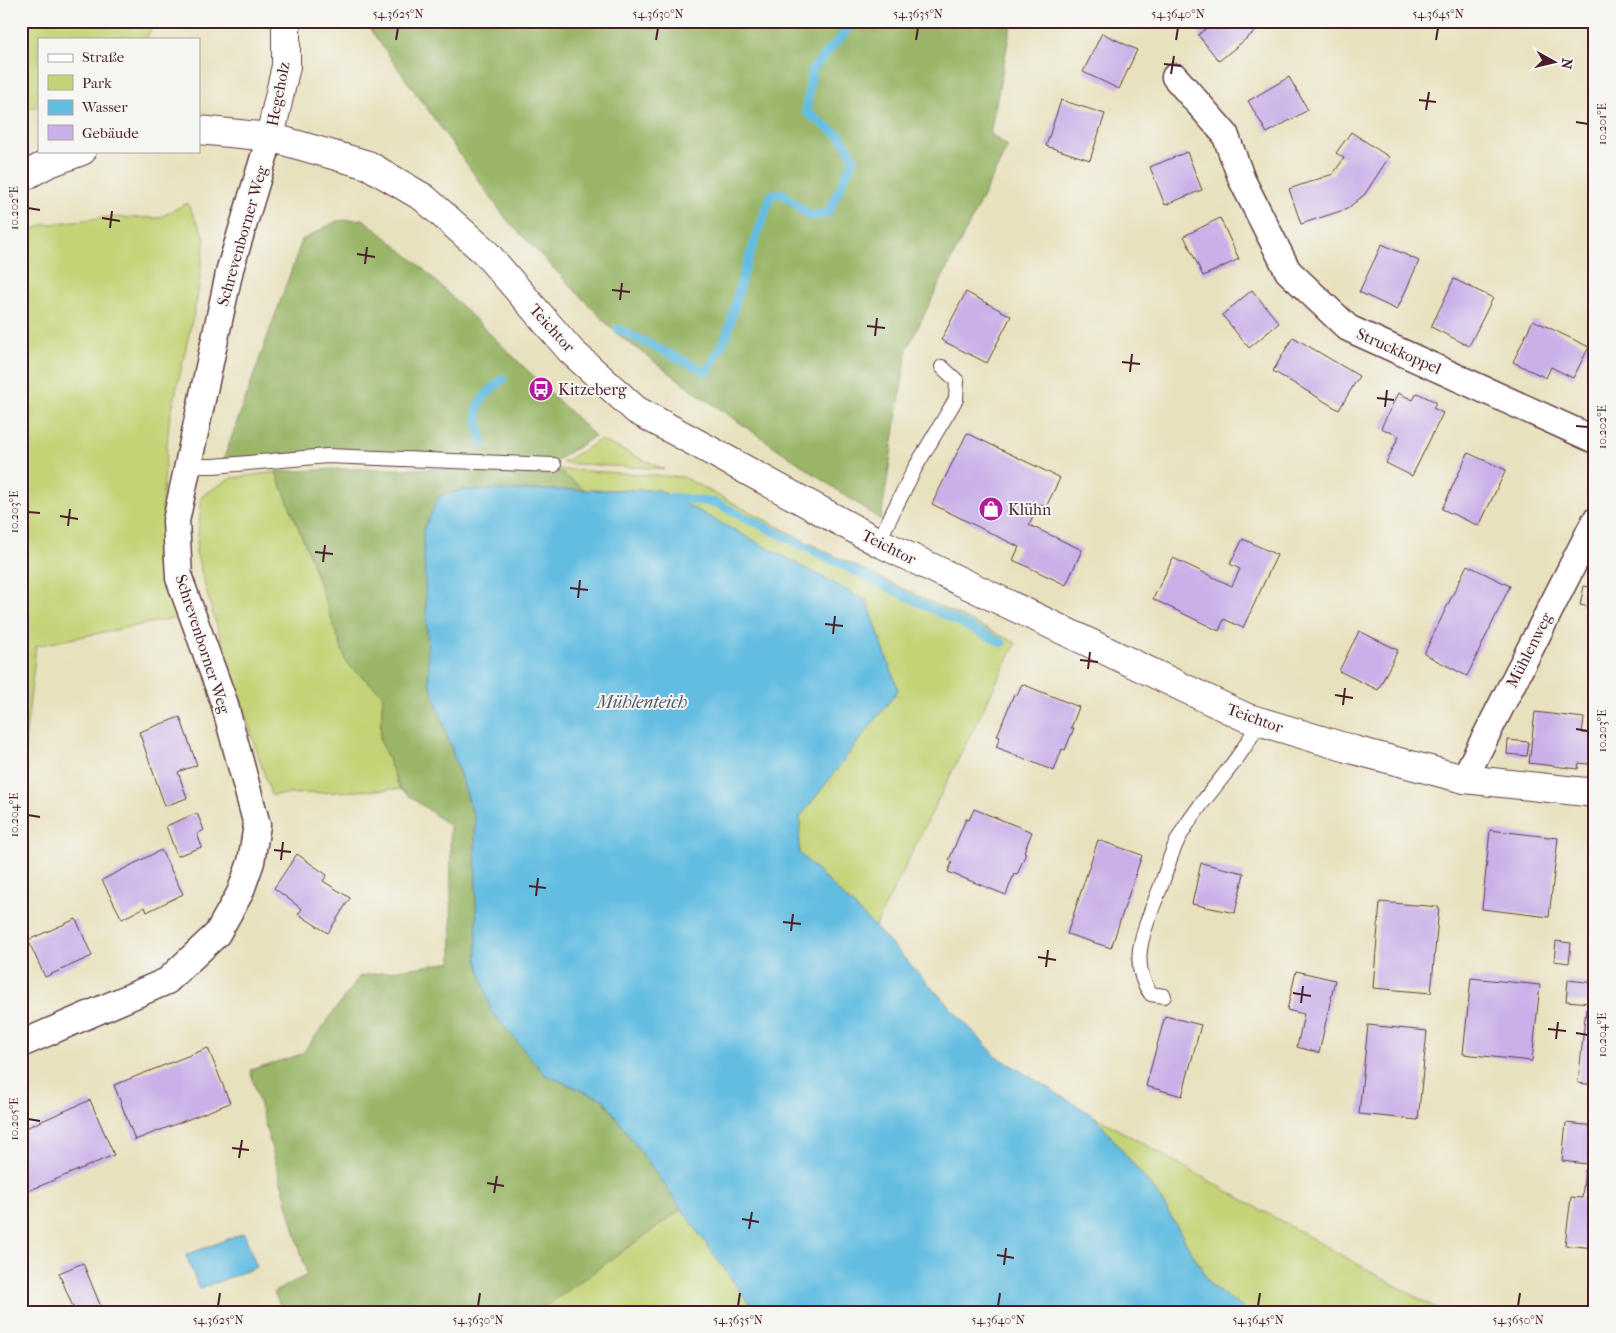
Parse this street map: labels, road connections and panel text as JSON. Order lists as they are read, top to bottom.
{
  "streets": {
    "street": [
      "Hegeholz",
      "Schrevenborner Weg",
      "Teichtor",
      "Struckkoppel",
      "Mühlenweg"
    ]
  },
  "crossings": [
    ["Hegeholz", "Schrevenborner Weg"],
    ["Hegeholz", "Teichtor"],
    ["Schrevenborner Weg", "Teichtor"],
    ["Teichtor", "Mühlenweg"]
  ],
  "water": ["Mühlenteich"],
  "places": {
    "bus stop": ["Kitzeberg"],
    "shop": ["Klühn"]
  },
  "legend": [
    "Straße",
    "Park",
    "Wasser",
    "Gebäude"
  ],
  "north": "right",
  "coordinates": [
    "54.3625°N",
    "54.3630°N",
    "54.3635°N",
    "54.3640°N",
    "54.3645°N",
    "10.201°E",
    "10.202°E",
    "10.203°E",
    "10.204°E",
    "10.205°E",
    "54.3650°N"
  ]
}
